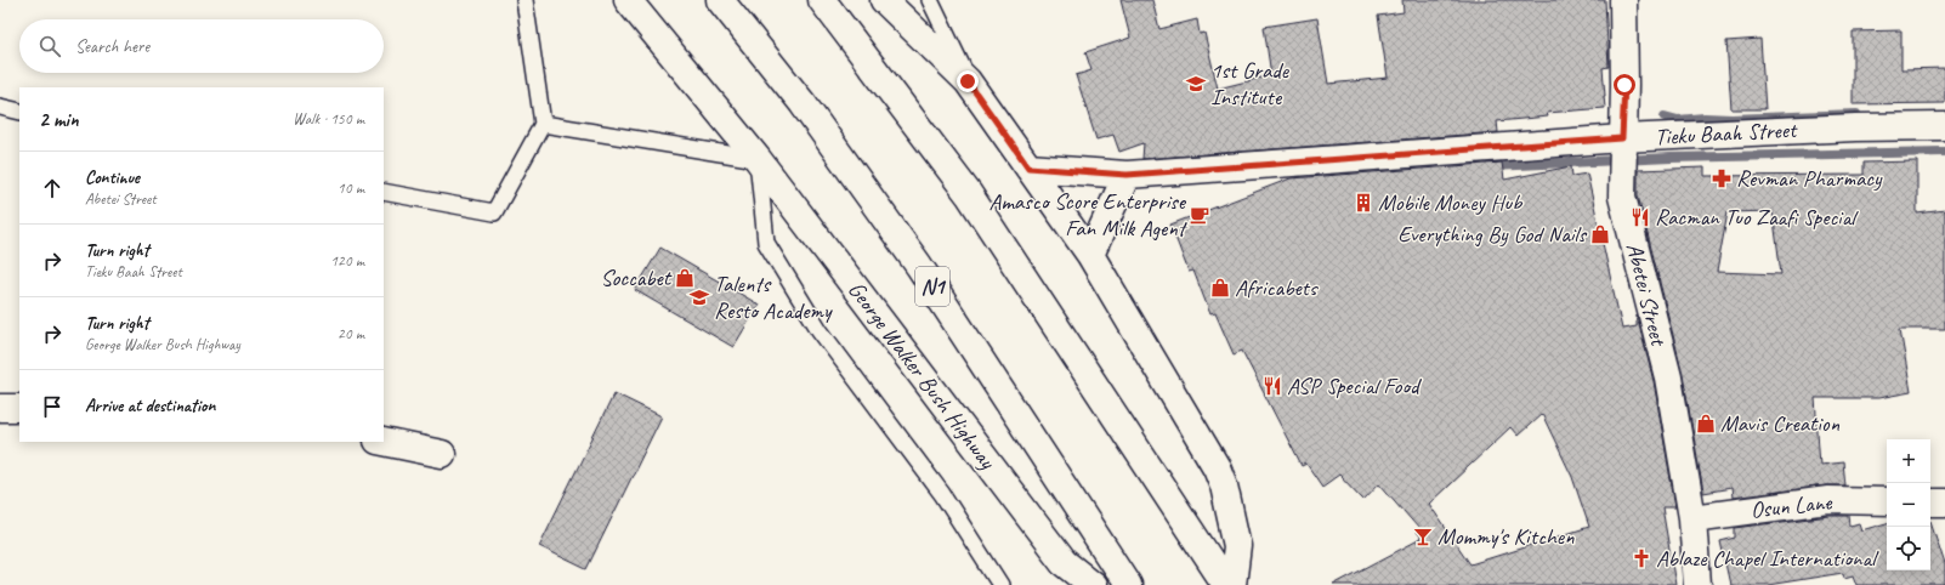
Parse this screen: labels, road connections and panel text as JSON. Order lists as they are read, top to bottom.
{
  "streets": {
    "main road": [
      "Tieku Baah Street",
      "N1",
      "Abetei Street",
      "George Walker Bush Highway",
      "Osun Lane"
    ]
  },
  "crossings": [
    ["Tieku Baah Street", "Abetei Street"],
    ["Abetei Street", "Osun Lane"]
  ],
  "places": {
    "school or university": ["1st Grade Institute", "Talents Resto Academy"],
    "pharmacy": ["Revman Pharmacy"],
    "building": ["Mobile Money Hub"],
    "cafe": ["Amasco Score Enterprise Fan Milk Agent"],
    "restaurant": ["Racman Tuo Zaafi Special", "ASP Special Food"],
    "shop": [
      "Everything By God Nails",
      "Soccabet",
      "Africabets",
      "Mavis Creation"
    ],
    "bar": ["Mommy's Kitchen"],
    "church": ["Ablaze Chapel International"]
  },
  "page": {
    "search": "Search here",
    "heading": ["2 min", "Walk · 150 m"],
    "list": [
      ["Continue", "Abetei Street", "10 m"],
      ["Turn right", "Tieku Baah Street", "120 m"],
      ["Turn right", "George Walker Bush Highway", "20 m"],
      "Arrive at destination"
    ],
    "map_buttons": ["+", "−"]
  }
}
